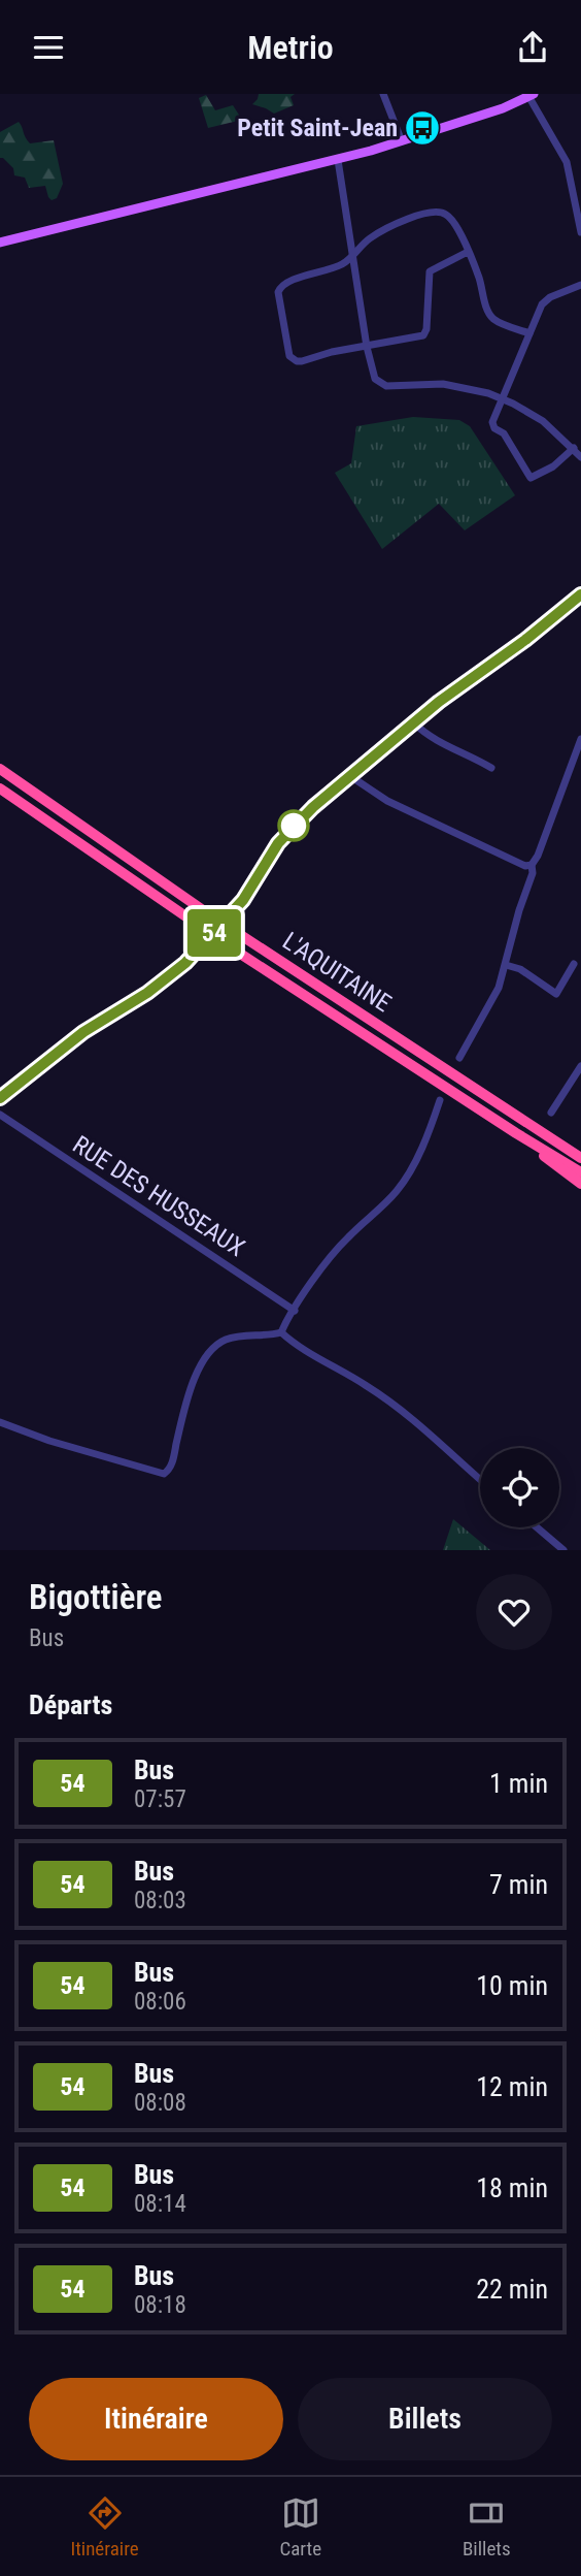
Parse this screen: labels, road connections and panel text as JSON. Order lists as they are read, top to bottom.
{
  "streets": {
    "highway": ["L'AQUITAINE"],
    "street": ["RUE DES HUSSEAUX"]
  },
  "places": {
    "bus stop": ["Petit Saint-Jean"]
  },
  "lines": ["bus line 54"],
  "page": {
    "header": "Metrio",
    "on_map": "54",
    "heading": [
      ["Bigottière", "Bus"],
      "Départs"
    ],
    "list": [
      {
        "mark": "54",
        "name": "Bus",
        "note": "07:57",
        "value": "1 min"
      },
      {
        "mark": "54",
        "name": "Bus",
        "note": "08:03",
        "value": "7 min"
      },
      {
        "mark": "54",
        "name": "Bus",
        "note": "08:06",
        "value": "10 min"
      },
      {
        "mark": "54",
        "name": "Bus",
        "note": "08:08",
        "value": "12 min"
      },
      {
        "mark": "54",
        "name": "Bus",
        "note": "08:14",
        "value": "18 min"
      },
      {
        "mark": "54",
        "name": "Bus",
        "note": "08:18",
        "value": "22 min"
      }
    ],
    "buttons": ["Itinéraire", "Billets"],
    "tabs": ["Itinéraire", "Carte", "Billets"]
  }
}
